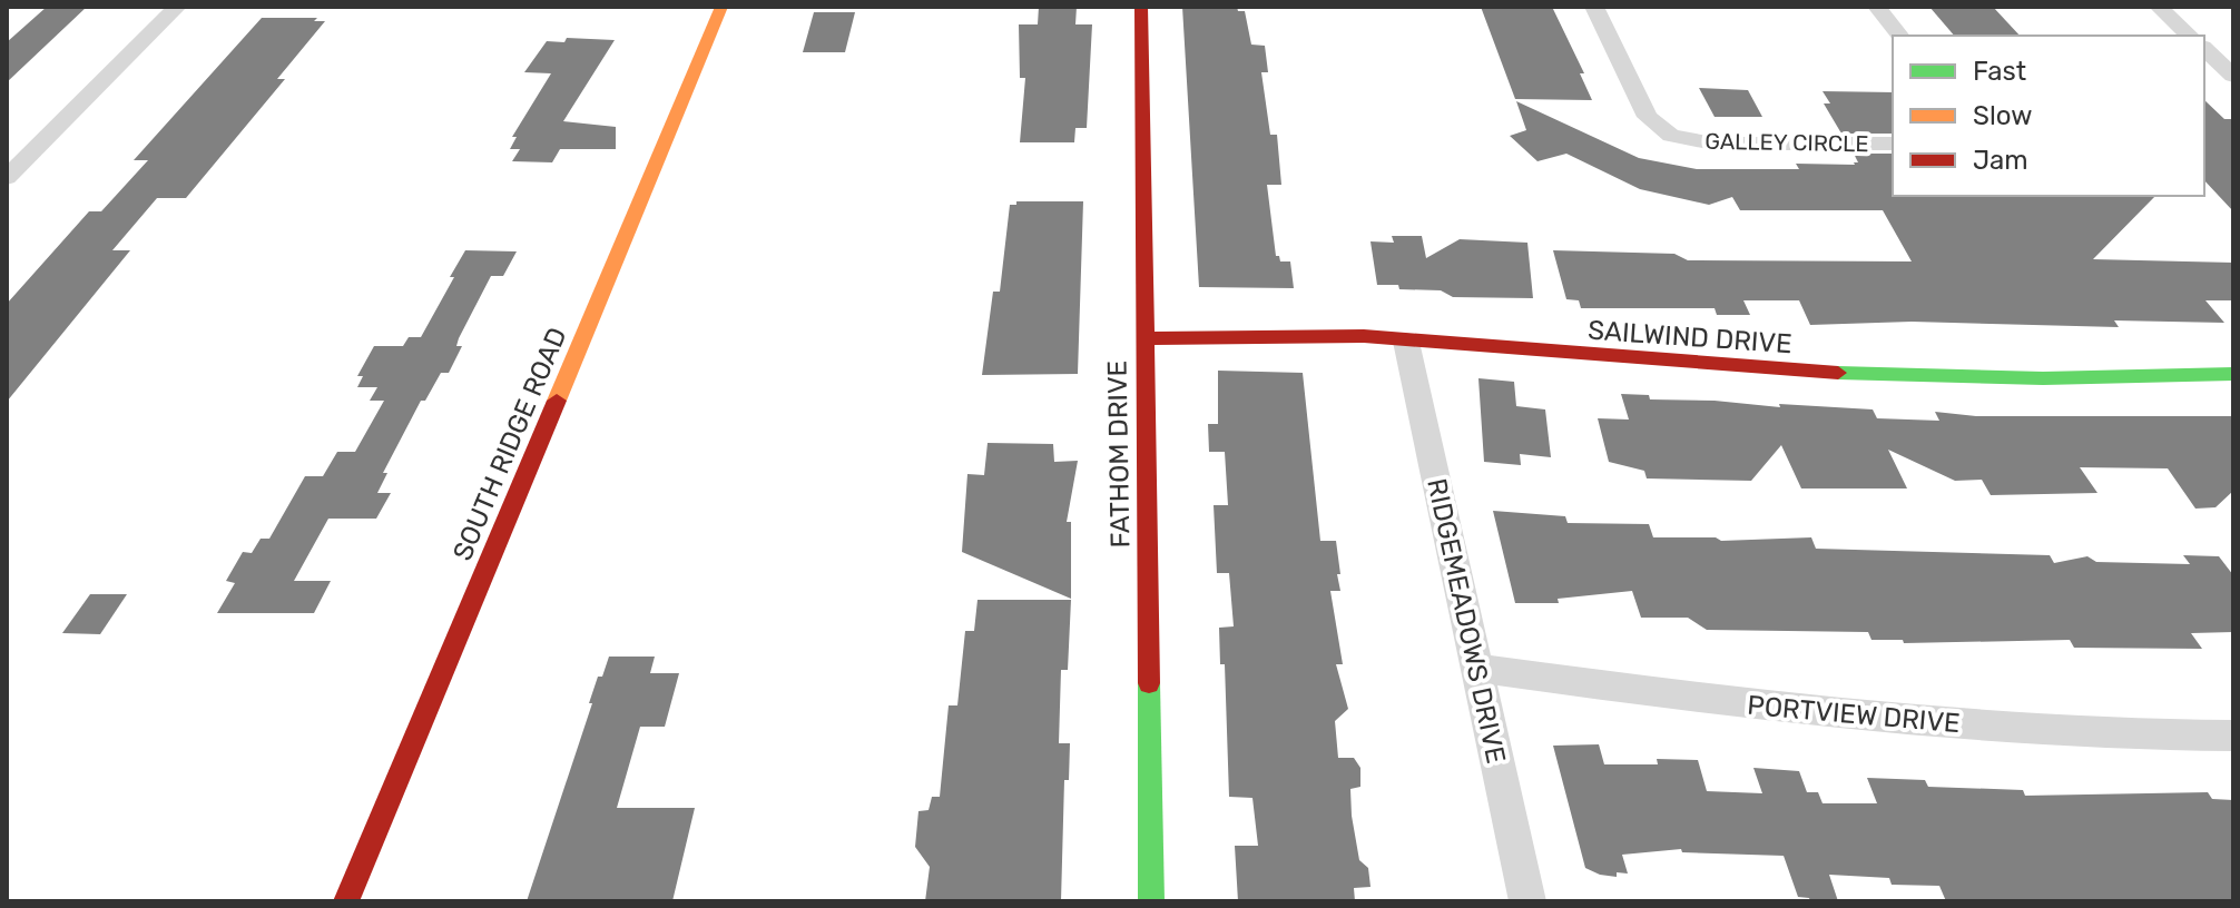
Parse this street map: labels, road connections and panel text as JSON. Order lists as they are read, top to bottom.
{
  "streets": {
    "street": [
      "GALLEY CIRCLE",
      "SAILWIND DRIVE",
      "SOUTH RIDGE ROAD",
      "FATHOM DRIVE",
      "RIDGEMEADOWS DRIVE",
      "PORTVIEW DRIVE"
    ]
  },
  "crossings": [
    ["SAILWIND DRIVE", "FATHOM DRIVE"],
    ["SAILWIND DRIVE", "RIDGEMEADOWS DRIVE"],
    ["RIDGEMEADOWS DRIVE", "PORTVIEW DRIVE"]
  ],
  "legend": ["Fast", "Slow", "Jam"]
}
